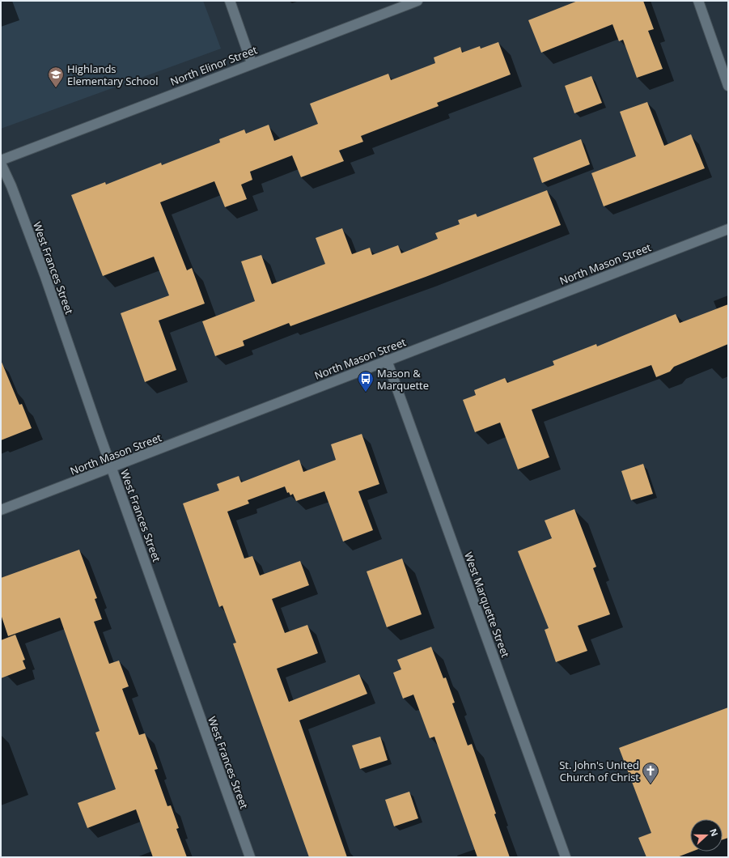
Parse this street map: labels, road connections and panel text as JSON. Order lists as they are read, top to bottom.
{
  "streets": {
    "street": [
      "North Elinor Street",
      "North Mason Street",
      "West Frances Street",
      "West Marquette Street"
    ]
  },
  "crossings": [
    ["North Mason Street", "West Frances Street"],
    ["North Mason Street", "West Marquette Street"]
  ],
  "places": {
    "school or university": ["Highlands Elementary School"],
    "bus stop": ["Mason & Marquette"],
    "church": ["St. John's United Church of Christ"]
  },
  "north": "right"
}
